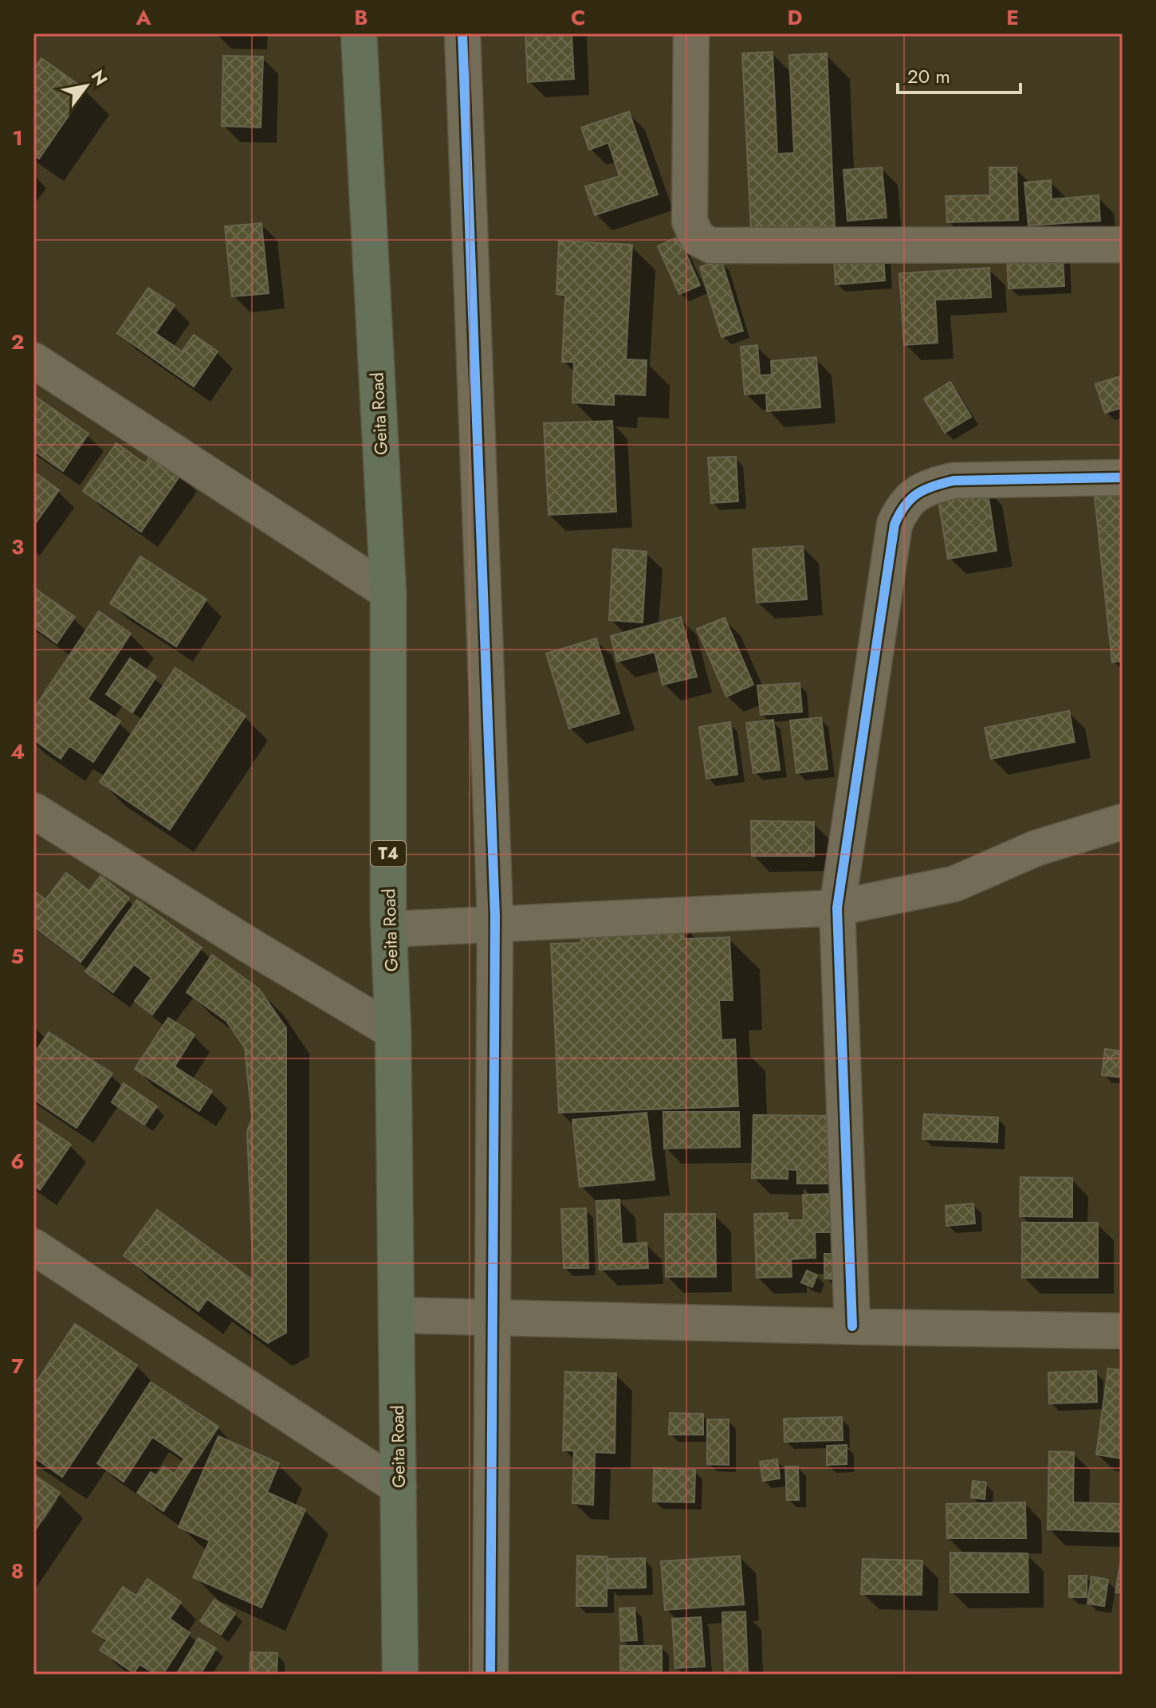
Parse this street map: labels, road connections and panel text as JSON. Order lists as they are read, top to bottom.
{
  "streets": {
    "highway": ["Geita Road", "T4"]
  },
  "scale_bar": "20 m",
  "north": "top right",
  "grid": {
    "columns": [
      "A",
      "B",
      "C",
      "D",
      "E"
    ],
    "rows": [
      "1",
      "2",
      "3",
      "4",
      "5",
      "6",
      "7",
      "8"
    ]
  }
}
